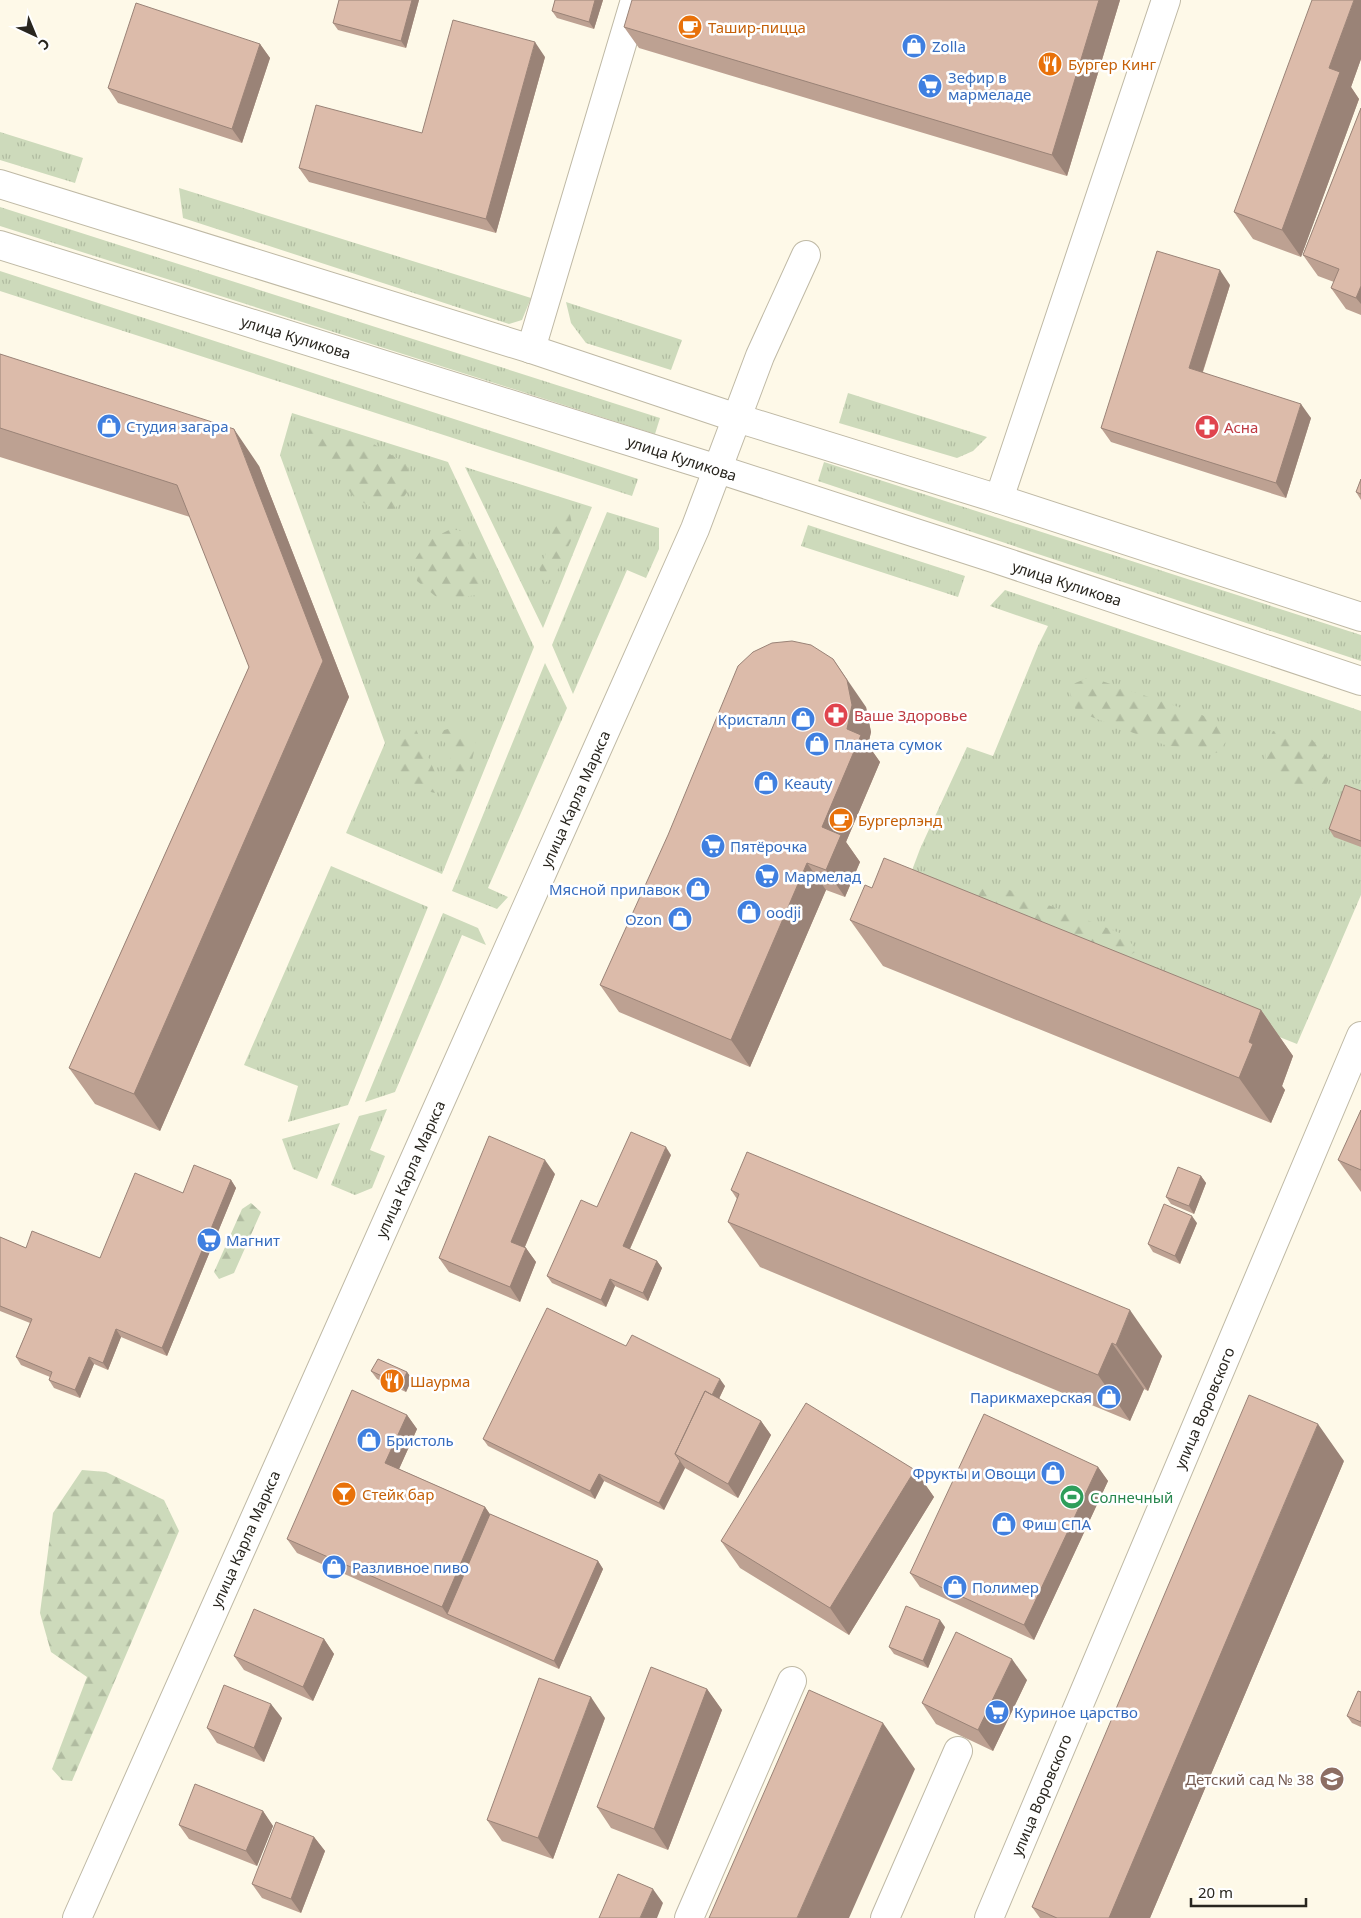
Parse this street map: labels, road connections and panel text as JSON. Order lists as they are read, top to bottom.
{
  "streets": {
    "main road": ["улица Куликова", "улица Карла Маркса", "улица Воровского"]
  },
  "crossings": [
    ["улица Куликова", "улица Карла Маркса"]
  ],
  "places": {
    "cafe": ["Ташир-пицца", "Бургерлэнд"],
    "shop": [
      "Zolla",
      "Студия загара",
      "Кристалл",
      "Планета сумок",
      "Keauty",
      "Мясной прилавок",
      "oodji",
      "Ozon",
      "Парикмахерская",
      "Бристоль",
      "Фрукты и Овощи",
      "Фиш СПА",
      "Разливное пиво",
      "Полимер"
    ],
    "restaurant": ["Бургер Кинг", "Шаурма"],
    "supermarket": [
      "Зефир в мармеладе",
      "Пятёрочка",
      "Мармелад",
      "Магнит",
      "Куриное царство"
    ],
    "pharmacy": ["Асна", "Ваше Здоровье"],
    "bar": ["Стейк бар"],
    "sports": ["Солнечный"],
    "school or university": ["Детский сад № 38"]
  },
  "scale_bar": "20 m",
  "north": "bottom right"
}
